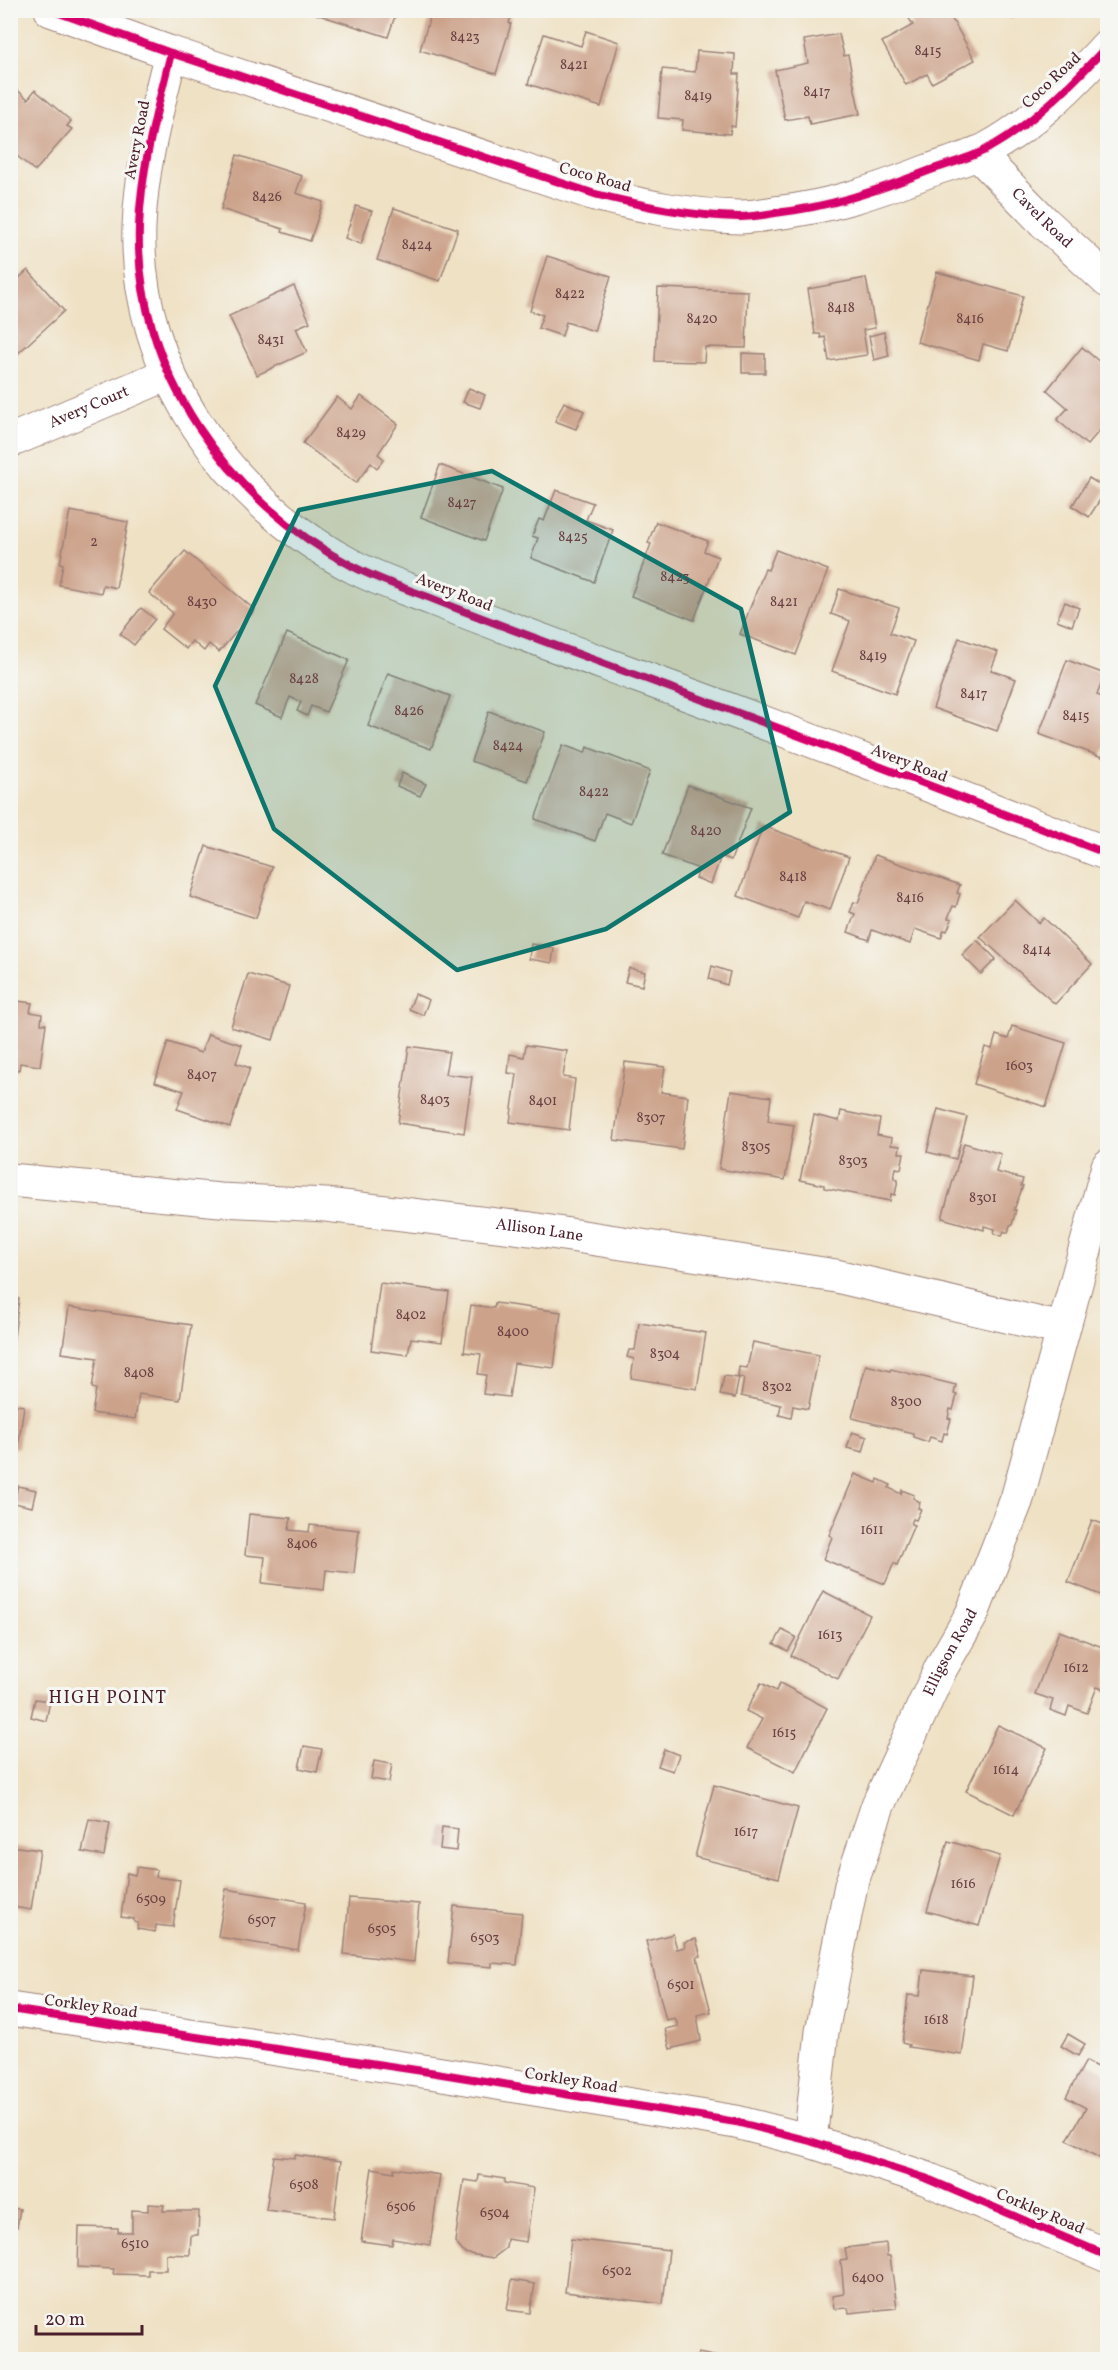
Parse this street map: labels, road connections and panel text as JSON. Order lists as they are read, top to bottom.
{
  "streets": {
    "street": [
      "Coco Road",
      "Avery Road",
      "Cavel Road",
      "Avery Court",
      "Allison Lane",
      "Elligson Road",
      "Corkley Road"
    ]
  },
  "crossings": [
    ["Coco Road", "Avery Road"],
    ["Coco Road", "Cavel Road"],
    ["Avery Road", "Avery Court"],
    ["Allison Lane", "Elligson Road"],
    ["Elligson Road", "Corkley Road"]
  ],
  "districts": ["HIGH POINT"],
  "house_numbers": [
    "8423",
    "8415",
    "8421",
    "8417",
    "8419",
    "8426",
    "8424",
    "8422",
    "8418",
    "8420",
    "8416",
    "8431",
    "8429",
    "8427",
    "8425",
    "2",
    "8423",
    "8430",
    "8421",
    "8419",
    "8428",
    "8417",
    "8426",
    "8415",
    "8424",
    "8422",
    "8420",
    "8418",
    "8416",
    "8414",
    "1603",
    "8407",
    "8403",
    "8401",
    "8307",
    "8305",
    "8303",
    "8301",
    "8402",
    "8400",
    "8304",
    "8408",
    "8302",
    "8300",
    "1611",
    "8406",
    "1613",
    "1612",
    "1615",
    "1614",
    "1617",
    "1616",
    "6509",
    "6507",
    "6505",
    "6503",
    "6501",
    "1618",
    "6508",
    "6506",
    "6504",
    "6510",
    "6502",
    "6400"
  ],
  "scale_bar": "20 m"
}
